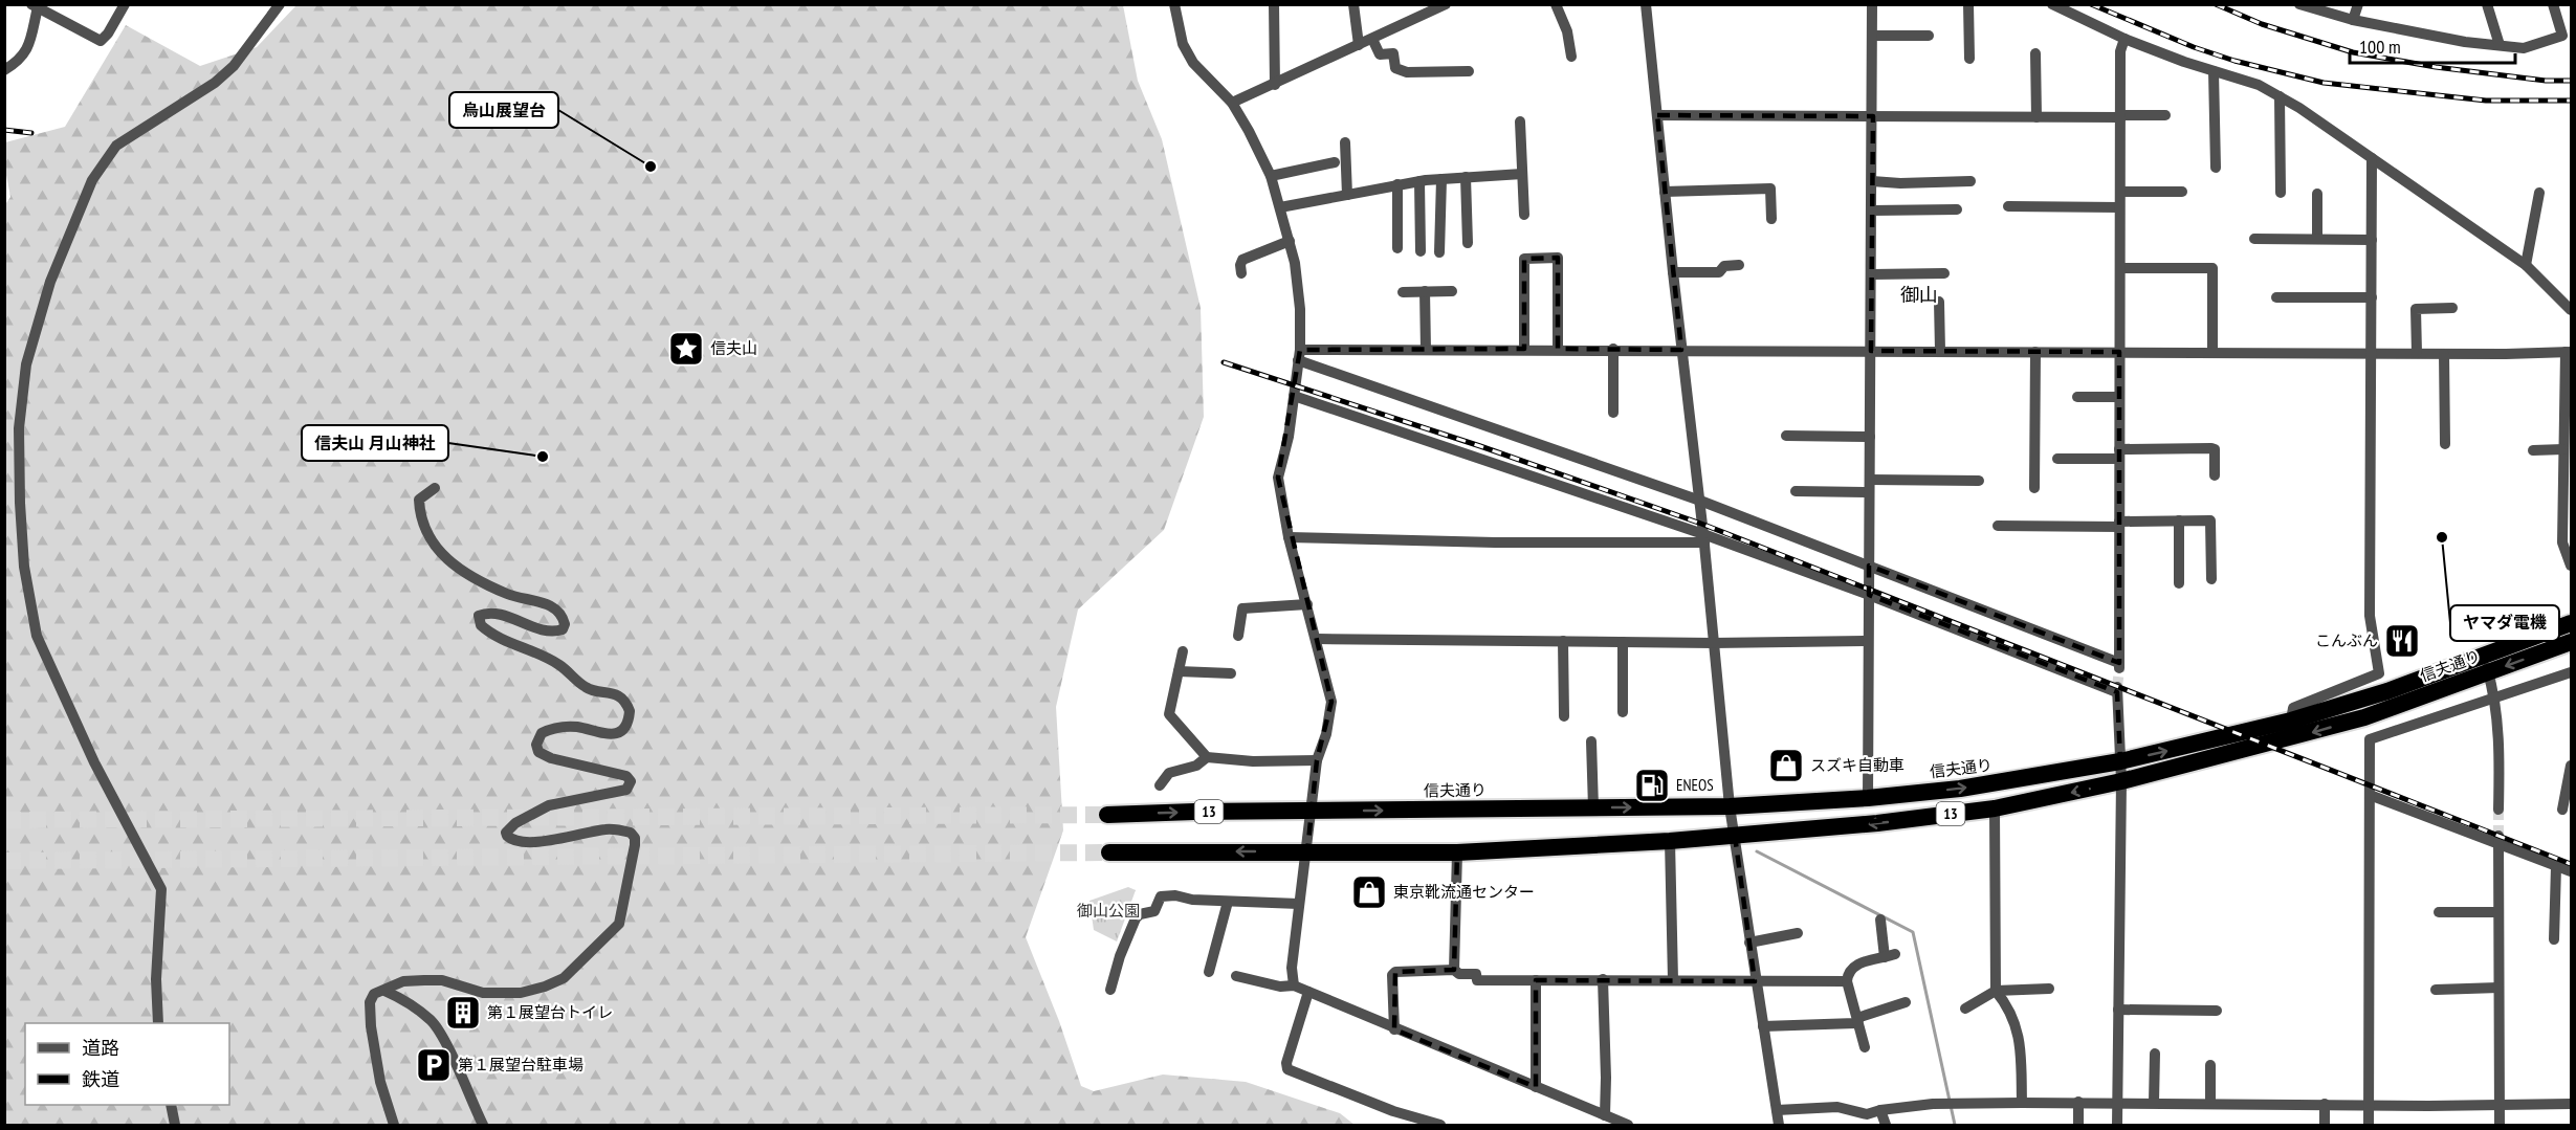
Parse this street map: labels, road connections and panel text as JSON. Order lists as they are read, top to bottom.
{
  "streets": {
    "highway": ["信夫通り", "13"]
  },
  "districts": ["御山"],
  "parks": ["御山公園"],
  "places": {
    "other": ["烏山展望台", "信夫山 月山神社", "ヤマダ電機"],
    "place": ["信夫山"],
    "restaurant": ["こんぶん"],
    "shop": ["スズキ自動車", "東京靴流通センター"],
    "fuel station": ["ENEOS"],
    "building": ["第１展望台トイレ"],
    "parking": ["第１展望台駐車場"]
  },
  "legend": ["道路", "鉄道"],
  "scale_bar": "100 m"
}
